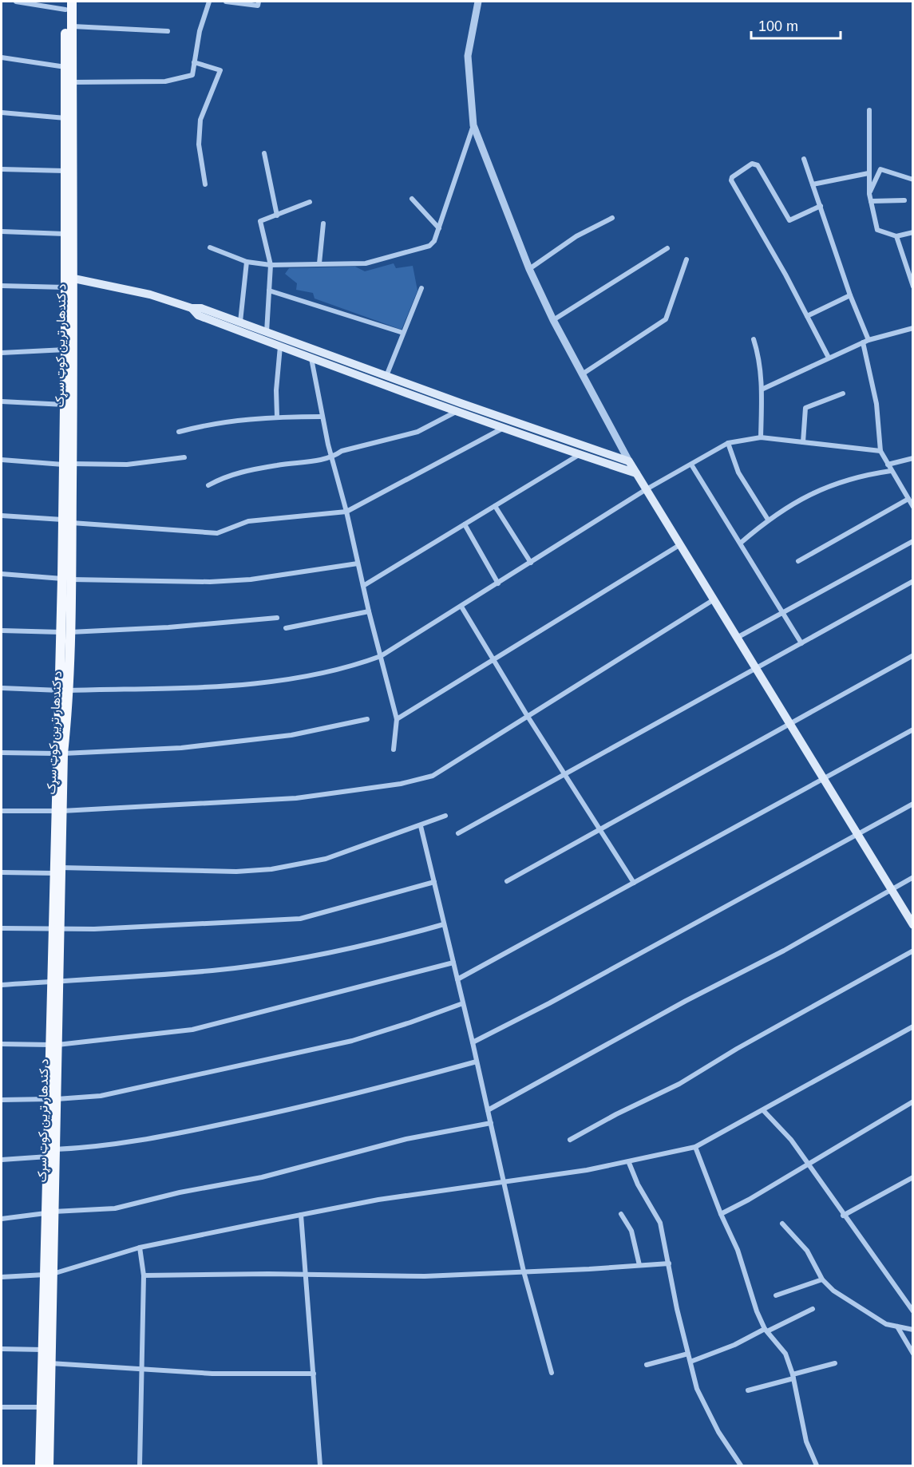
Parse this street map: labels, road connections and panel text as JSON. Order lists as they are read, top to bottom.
{
  "streets": {
    "main road": ["د کندهار ترين کوټ سړک"]
  },
  "scale_bar": "100 m"
}
